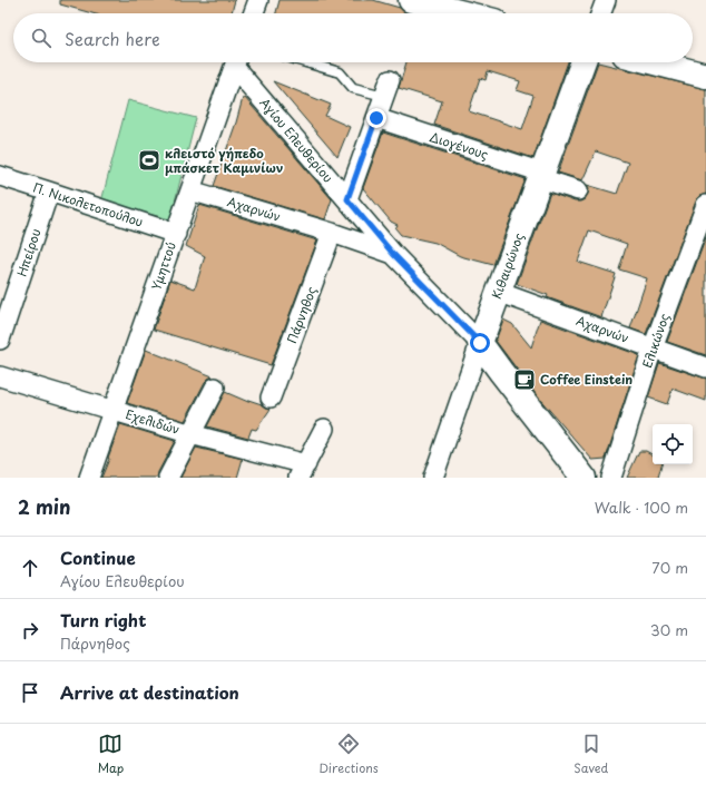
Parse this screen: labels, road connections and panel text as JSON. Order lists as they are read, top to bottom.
{
  "streets": {
    "street": [
      "Αγίου Ελευθερίου",
      "Διογένους",
      "Π. Νικολετοπούλου",
      "Αχαρνών",
      "Ηπείρου",
      "Υμηττού",
      "Κιθαιρώνος",
      "Πάρνηθος",
      "Ελικώνος",
      "Εχελιδών"
    ]
  },
  "crossings": [
    ["Αγίου Ελευθερίου", "Αχαρνών"],
    ["Αγίου Ελευθερίου", "Κιθαιρώνος"],
    ["Διογένους", "Κιθαιρώνος"],
    ["Π. Νικολετοπούλου", "Ηπείρου"],
    ["Π. Νικολετοπούλου", "Υμηττού"],
    ["Αχαρνών", "Υμηττού"],
    ["Αχαρνών", "Κιθαιρώνος"],
    ["Αχαρνών", "Πάρνηθος"],
    ["Αχαρνών", "Ελικώνος"],
    ["Υμηττού", "Εχελιδών"]
  ],
  "places": {
    "sports": ["κλειστό γήπεδο μπάσκετ Καμινίων"],
    "cafe": ["Coffee Einstein"]
  },
  "page": {
    "search": "Search here",
    "heading": ["2 min", "Walk · 100 m"],
    "list": [
      ["Continue", "Αγίου Ελευθερίου", "70 m"],
      ["Turn right", "Πάρνηθος", "30 m"],
      "Arrive at destination"
    ],
    "nav": ["Map", "Directions", "Saved"]
  }
}
